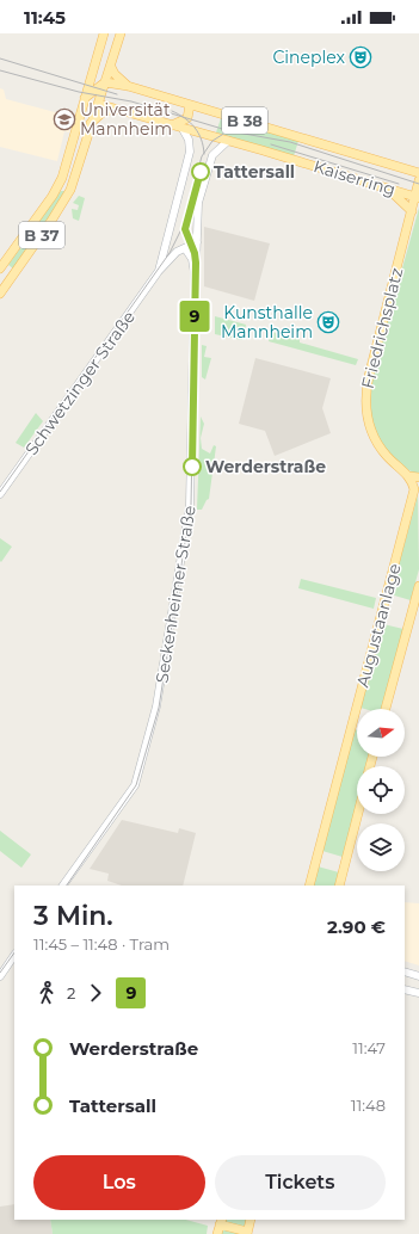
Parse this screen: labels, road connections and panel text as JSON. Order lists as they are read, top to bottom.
{
  "streets": {
    "main road": [
      "B 38",
      "Kaiserring",
      "B 37",
      "Friedrichsplatz",
      "Augustaanlage"
    ],
    "street": ["Schwetzinger Straße", "Seckenheimer Straße"]
  },
  "crossings": [
    ["Kaiserring", "B 37"],
    ["Kaiserring", "Friedrichsplatz"],
    ["Kaiserring", "Schwetzinger Straße"],
    ["Friedrichsplatz", "Augustaanlage"],
    ["Schwetzinger Straße", "Seckenheimer Straße"]
  ],
  "places": {
    "theatre": ["Cineplex", "Kunsthalle Mannheim"],
    "school or university": ["Universität Mannheim"],
    "other": ["Tattersall", "Werderstraße"]
  },
  "lines": ["tram line 9"],
  "north": "right",
  "page": {
    "status": "11:45",
    "on_map": "9",
    "heading": ["3 Min.", "11:45 – 11:48 · Tram", "2.90 €"],
    "legs": ["2", "9"],
    "list": [
      {
        "name": "Werderstraße",
        "value": "11:47"
      },
      {
        "name": "Tattersall",
        "value": "11:48"
      }
    ],
    "buttons": ["Los", "Tickets"]
  }
}
